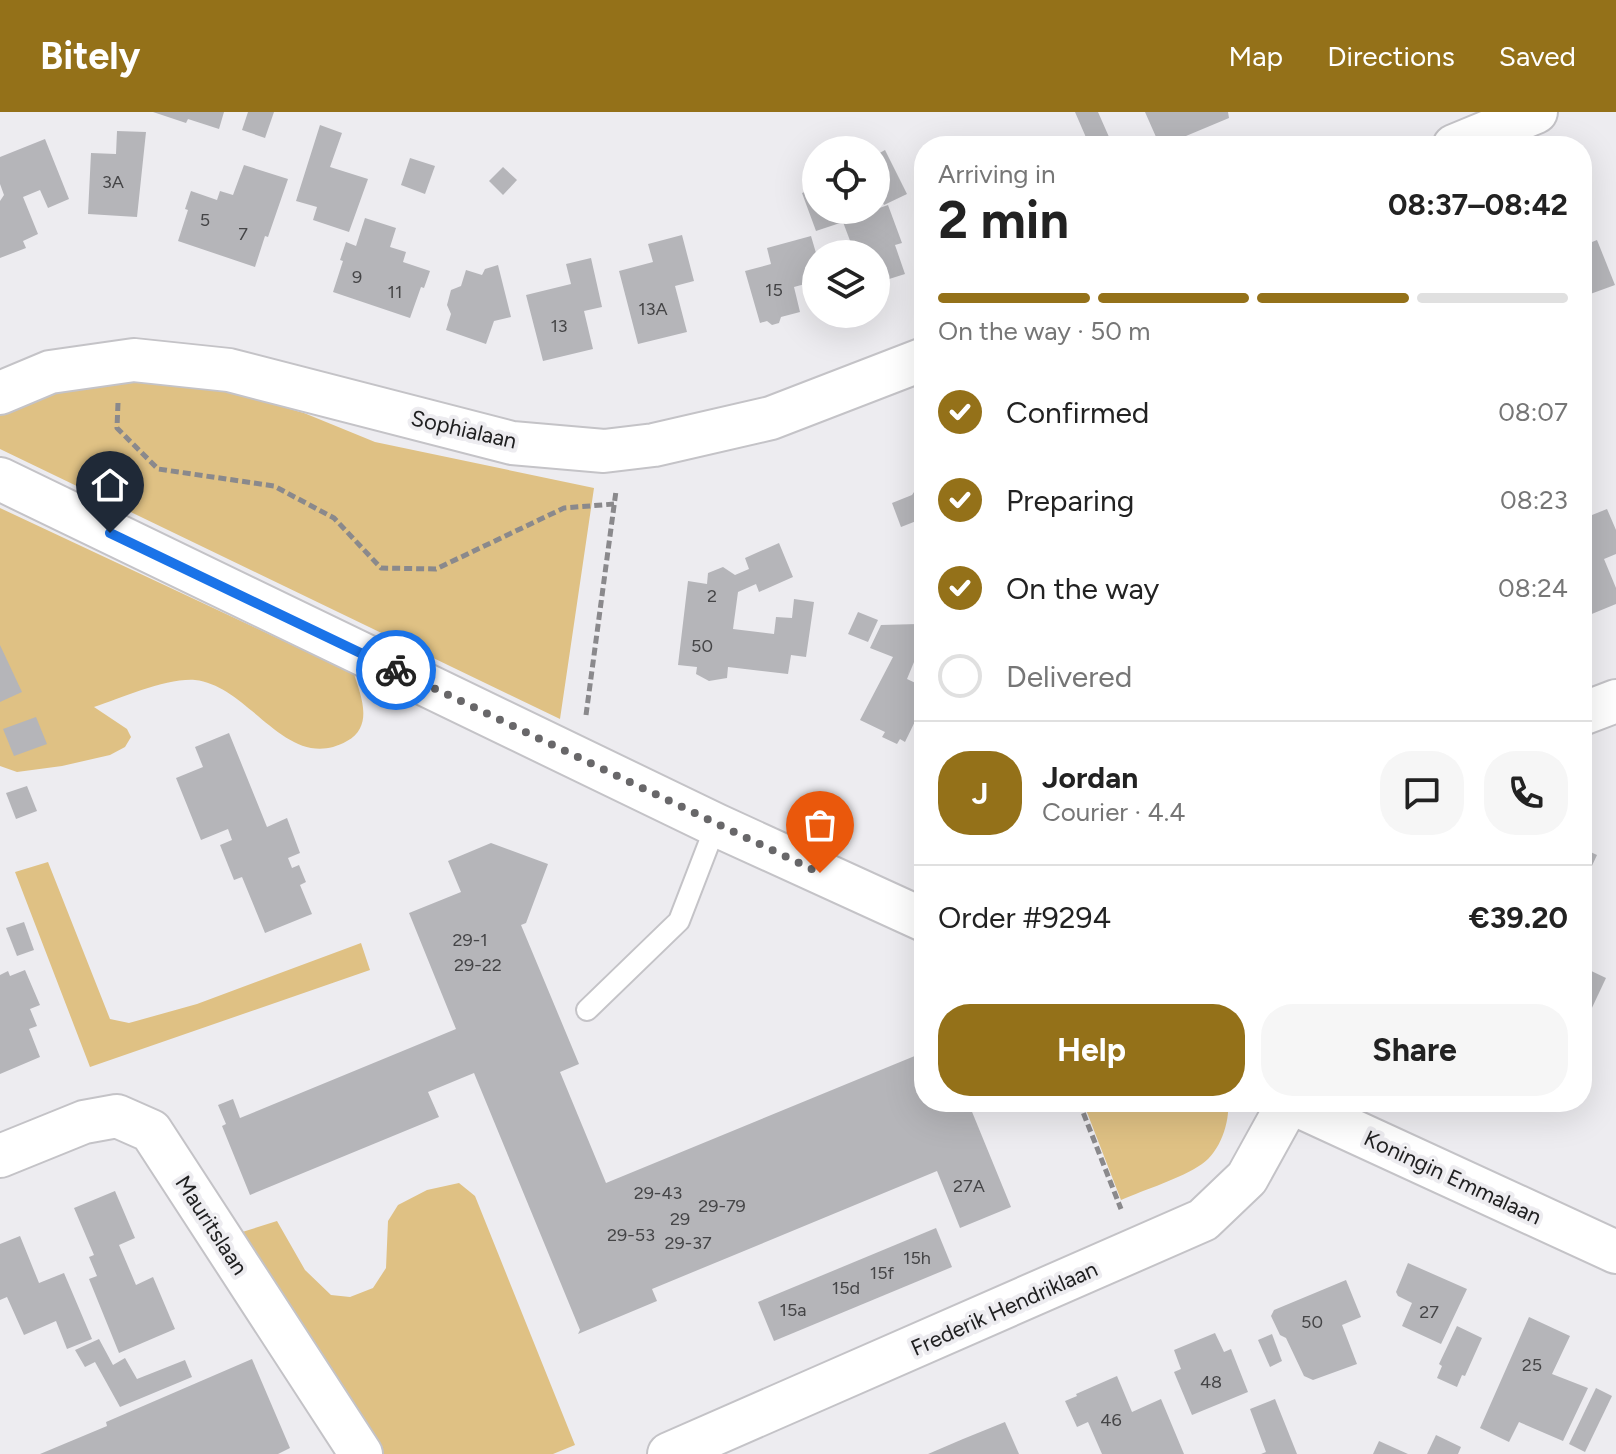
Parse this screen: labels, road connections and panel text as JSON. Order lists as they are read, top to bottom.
{
  "streets": {
    "street": [
      "Sophialaan",
      "Koningin Emmalaan",
      "Mauritslaan",
      "Frederik Hendriklaan"
    ]
  },
  "house_numbers": [
    "3A",
    "5",
    "7",
    "9",
    "15",
    "11",
    "13A",
    "13",
    "2",
    "50",
    "29-1",
    "29-22",
    "27A",
    "29-43",
    "29-79",
    "29",
    "29-53",
    "29-37",
    "15h",
    "15f",
    "15d",
    "15a",
    "27",
    "50",
    "25",
    "48",
    "46"
  ],
  "page": {
    "header": "Bitely",
    "nav": ["Map", "Directions", "Saved"],
    "heading": ["2 min", "Arriving in", "08:37–08:42"],
    "panel": [
      "Jordan",
      "Courier · 4.4",
      "Order #9294",
      "€39.20"
    ],
    "bar": "On the way · 50 m",
    "list": [
      ["Confirmed", "08:07"],
      ["Preparing", "08:23"],
      ["On the way", "08:24"],
      "Delivered"
    ],
    "round": "J",
    "buttons": ["Help", "Share"]
  }
}
